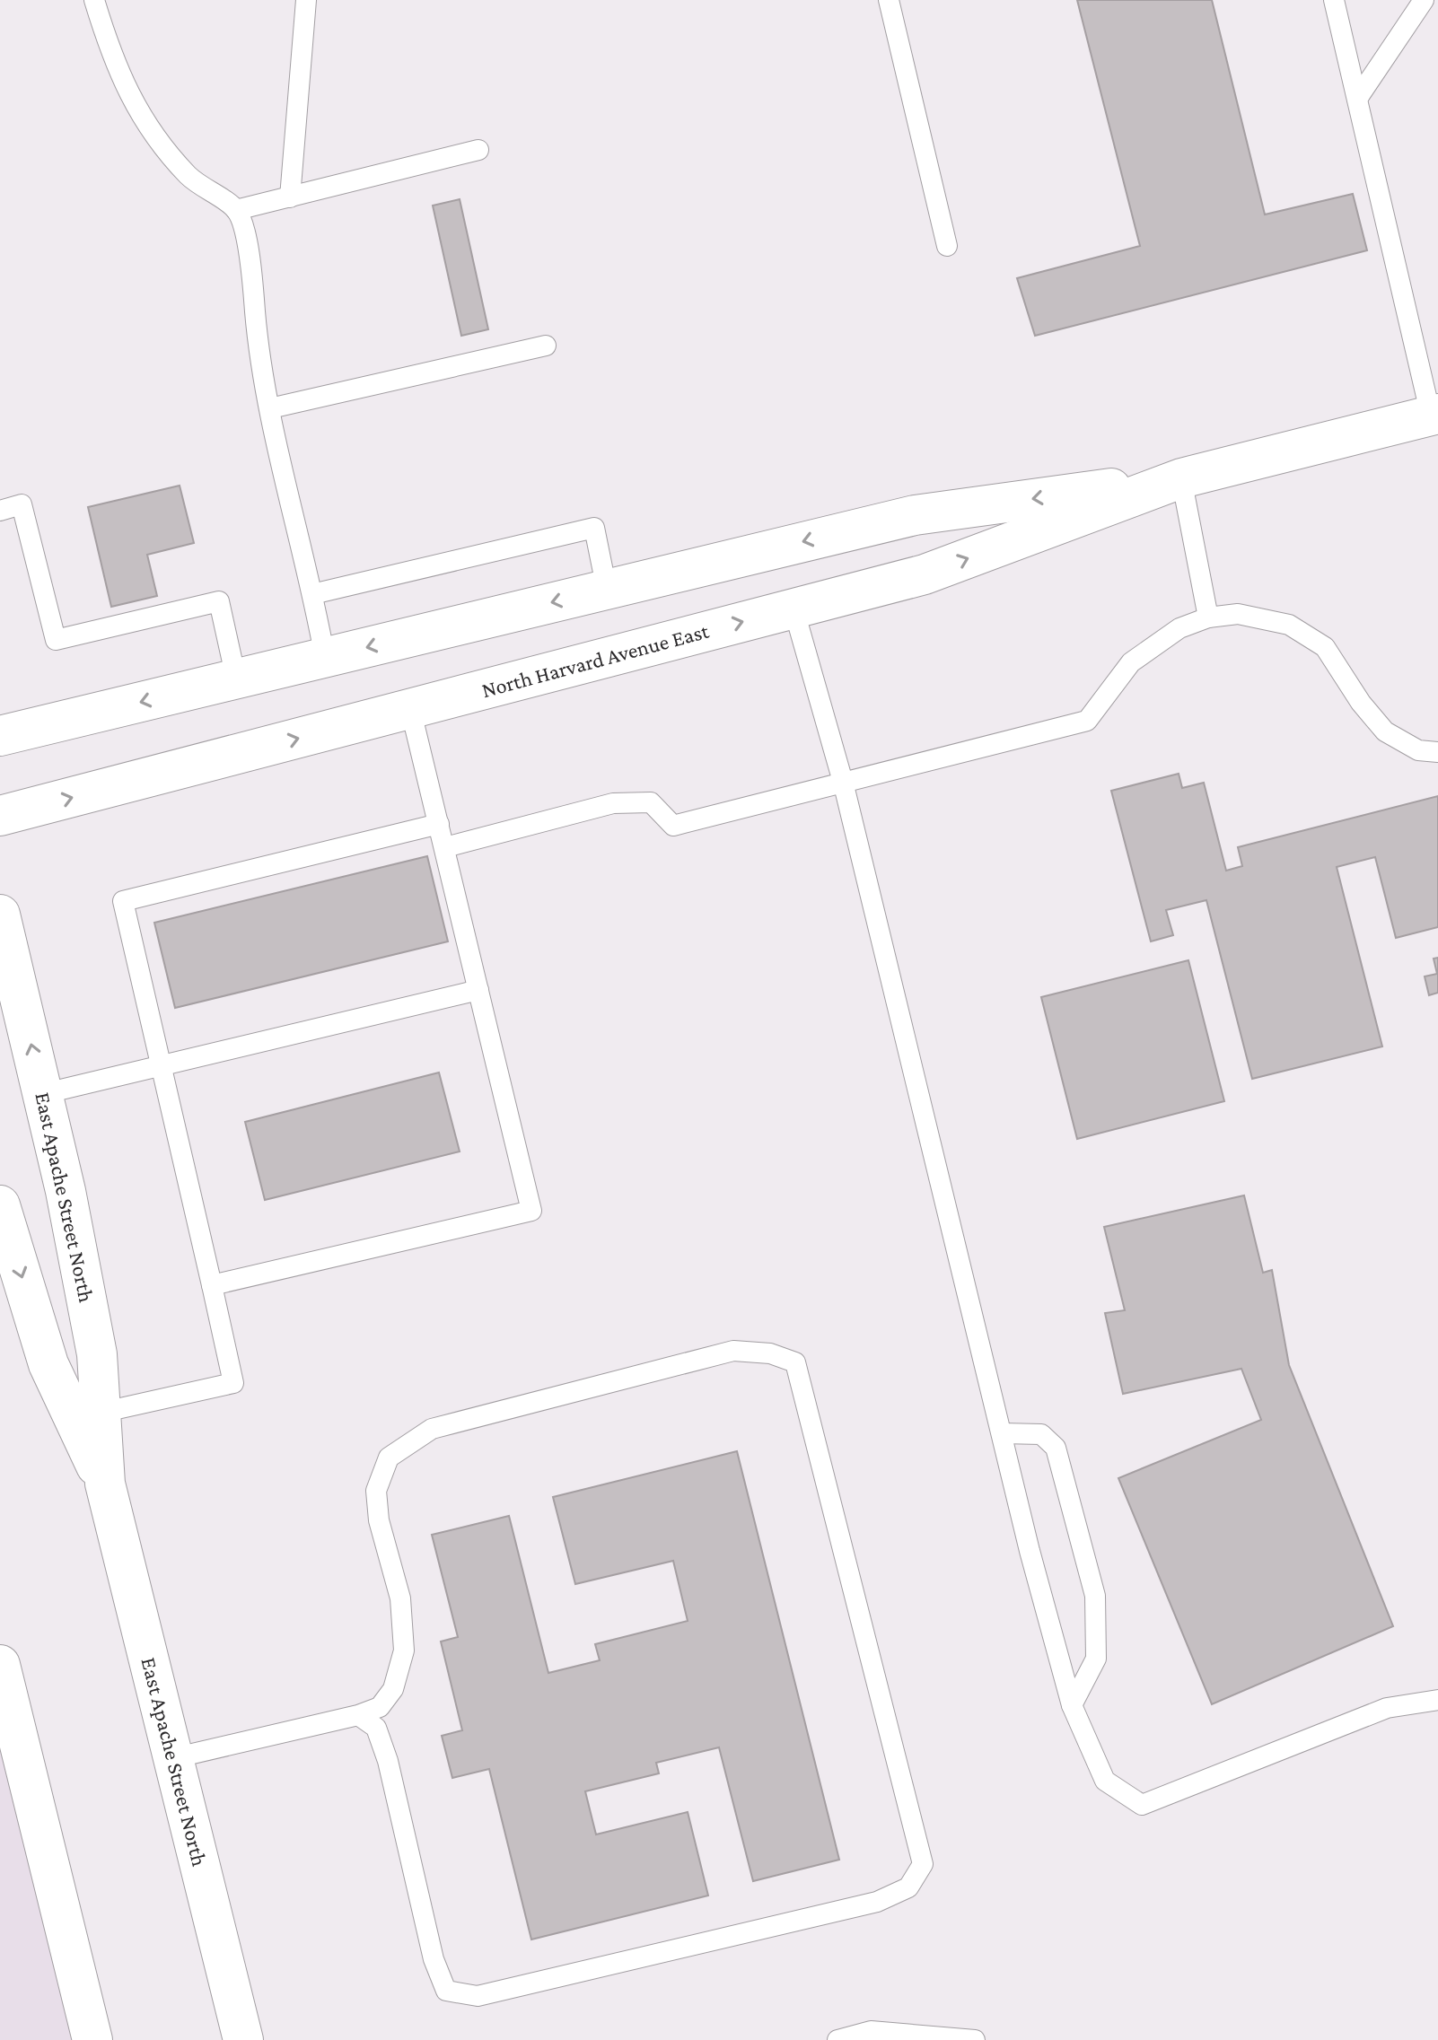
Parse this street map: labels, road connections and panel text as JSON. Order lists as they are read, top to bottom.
{
  "streets": {
    "main road": ["North Harvard Avenue East", "East Apache Street North"]
  }
}
